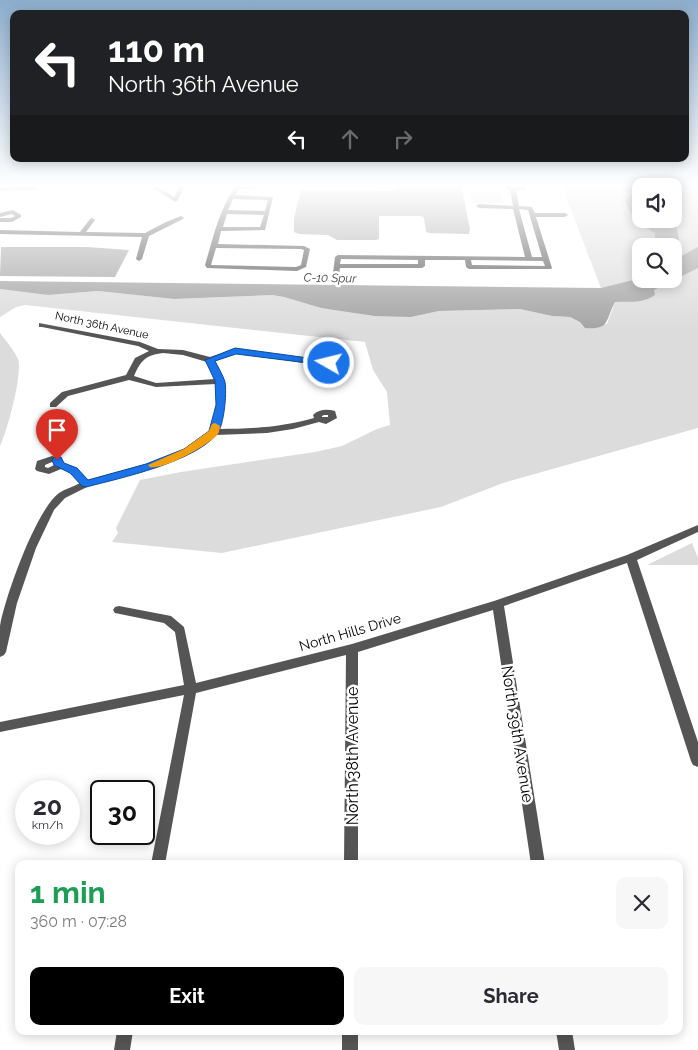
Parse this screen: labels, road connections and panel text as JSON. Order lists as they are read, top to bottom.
{
  "streets": {
    "street": [
      "North 36th Avenue",
      "North Hills Drive",
      "North 39th Avenue",
      "North 38th Avenue"
    ]
  },
  "crossings": [
    ["North Hills Drive", "North 39th Avenue"],
    ["North Hills Drive", "North 38th Avenue"]
  ],
  "water": ["C-10 Spur"],
  "page": {
    "turn": ["110 m", "North 36th Avenue"],
    "speed": "20 km/h",
    "limit": "30",
    "heading": ["1 min", "360 m · 07:28"],
    "buttons": ["Exit", "Share"]
  }
}
